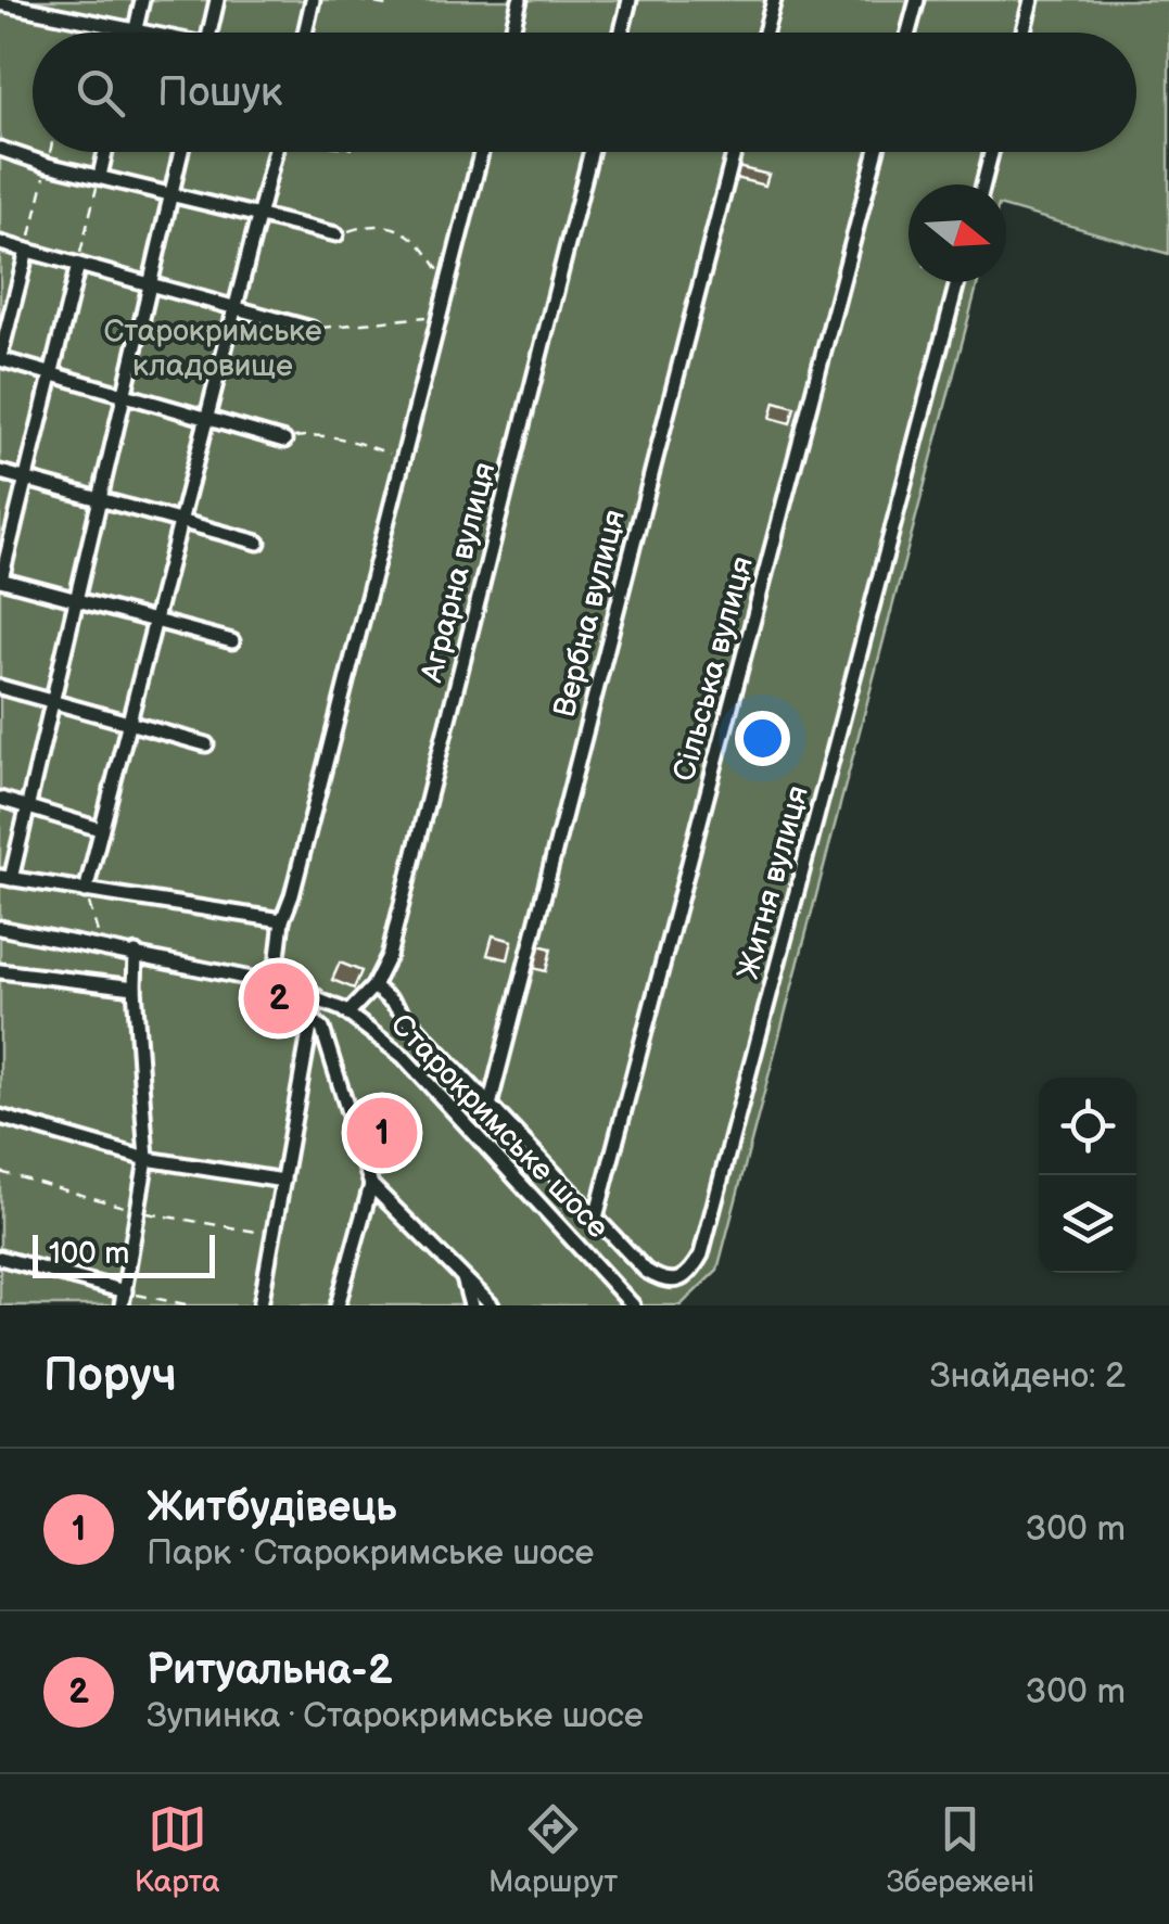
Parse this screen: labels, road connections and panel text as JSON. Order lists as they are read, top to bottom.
{
  "streets": {
    "street": [
      "Аграрна вулиця",
      "Вербна вулиця",
      "Сільська вулиця",
      "Житня вулиця",
      "Старокримське шосе"
    ]
  },
  "crossings": [
    ["Аграрна вулиця", "Старокримське шосе"],
    ["Сільська вулиця", "Житня вулиця"]
  ],
  "parks": ["Старокримське кладовище"],
  "scale_bar": "100 m",
  "north": "right",
  "page": {
    "search": "Пошук",
    "pins": ["2", "1"],
    "scale": "100 m",
    "heading": ["Поруч", "Знайдено: 2"],
    "list": [
      {
        "mark": "1",
        "name": "Житбудівець",
        "note": "Парк · Старокримське шосе",
        "value": "300 m"
      },
      {
        "mark": "2",
        "name": "Ритуальна-2",
        "note": "Зупинка · Старокримське шосе",
        "value": "300 m"
      }
    ],
    "nav": ["Карта", "Маршрут", "Збережені"]
  }
}
